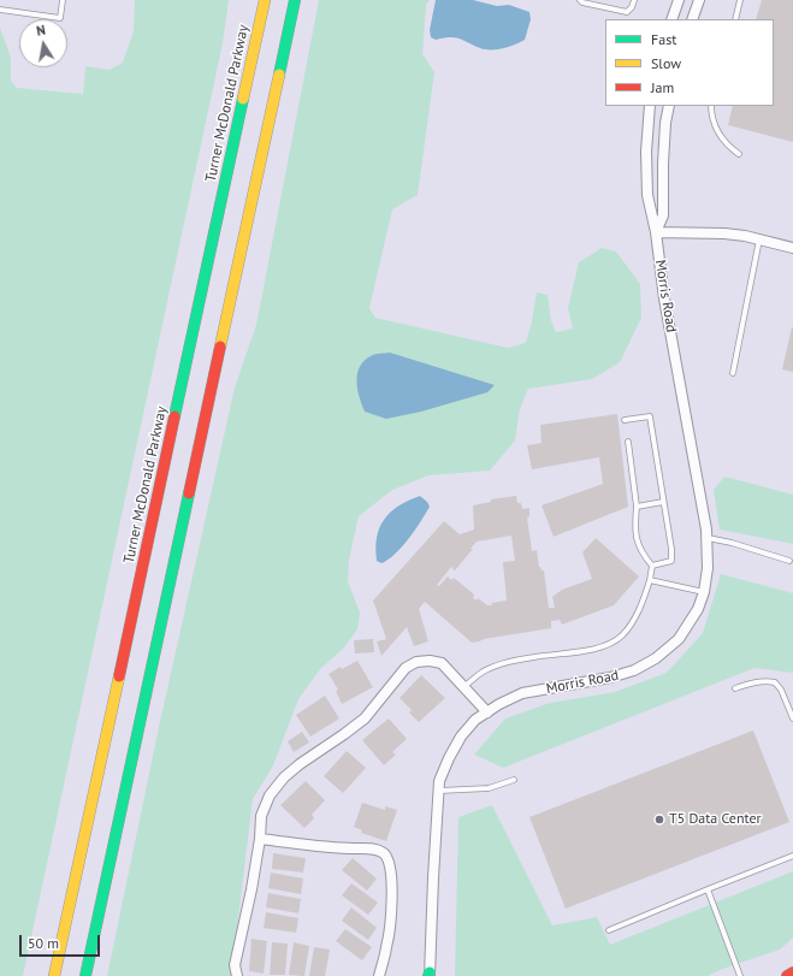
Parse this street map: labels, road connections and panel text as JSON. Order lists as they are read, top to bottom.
{
  "streets": {
    "main road": ["Turner McDonald Parkway"],
    "street": ["Morris Road"]
  },
  "places": ["T5 Data Center"],
  "legend": ["Fast", "Slow", "Jam"],
  "scale_bar": "50 m",
  "north": "top"
}
